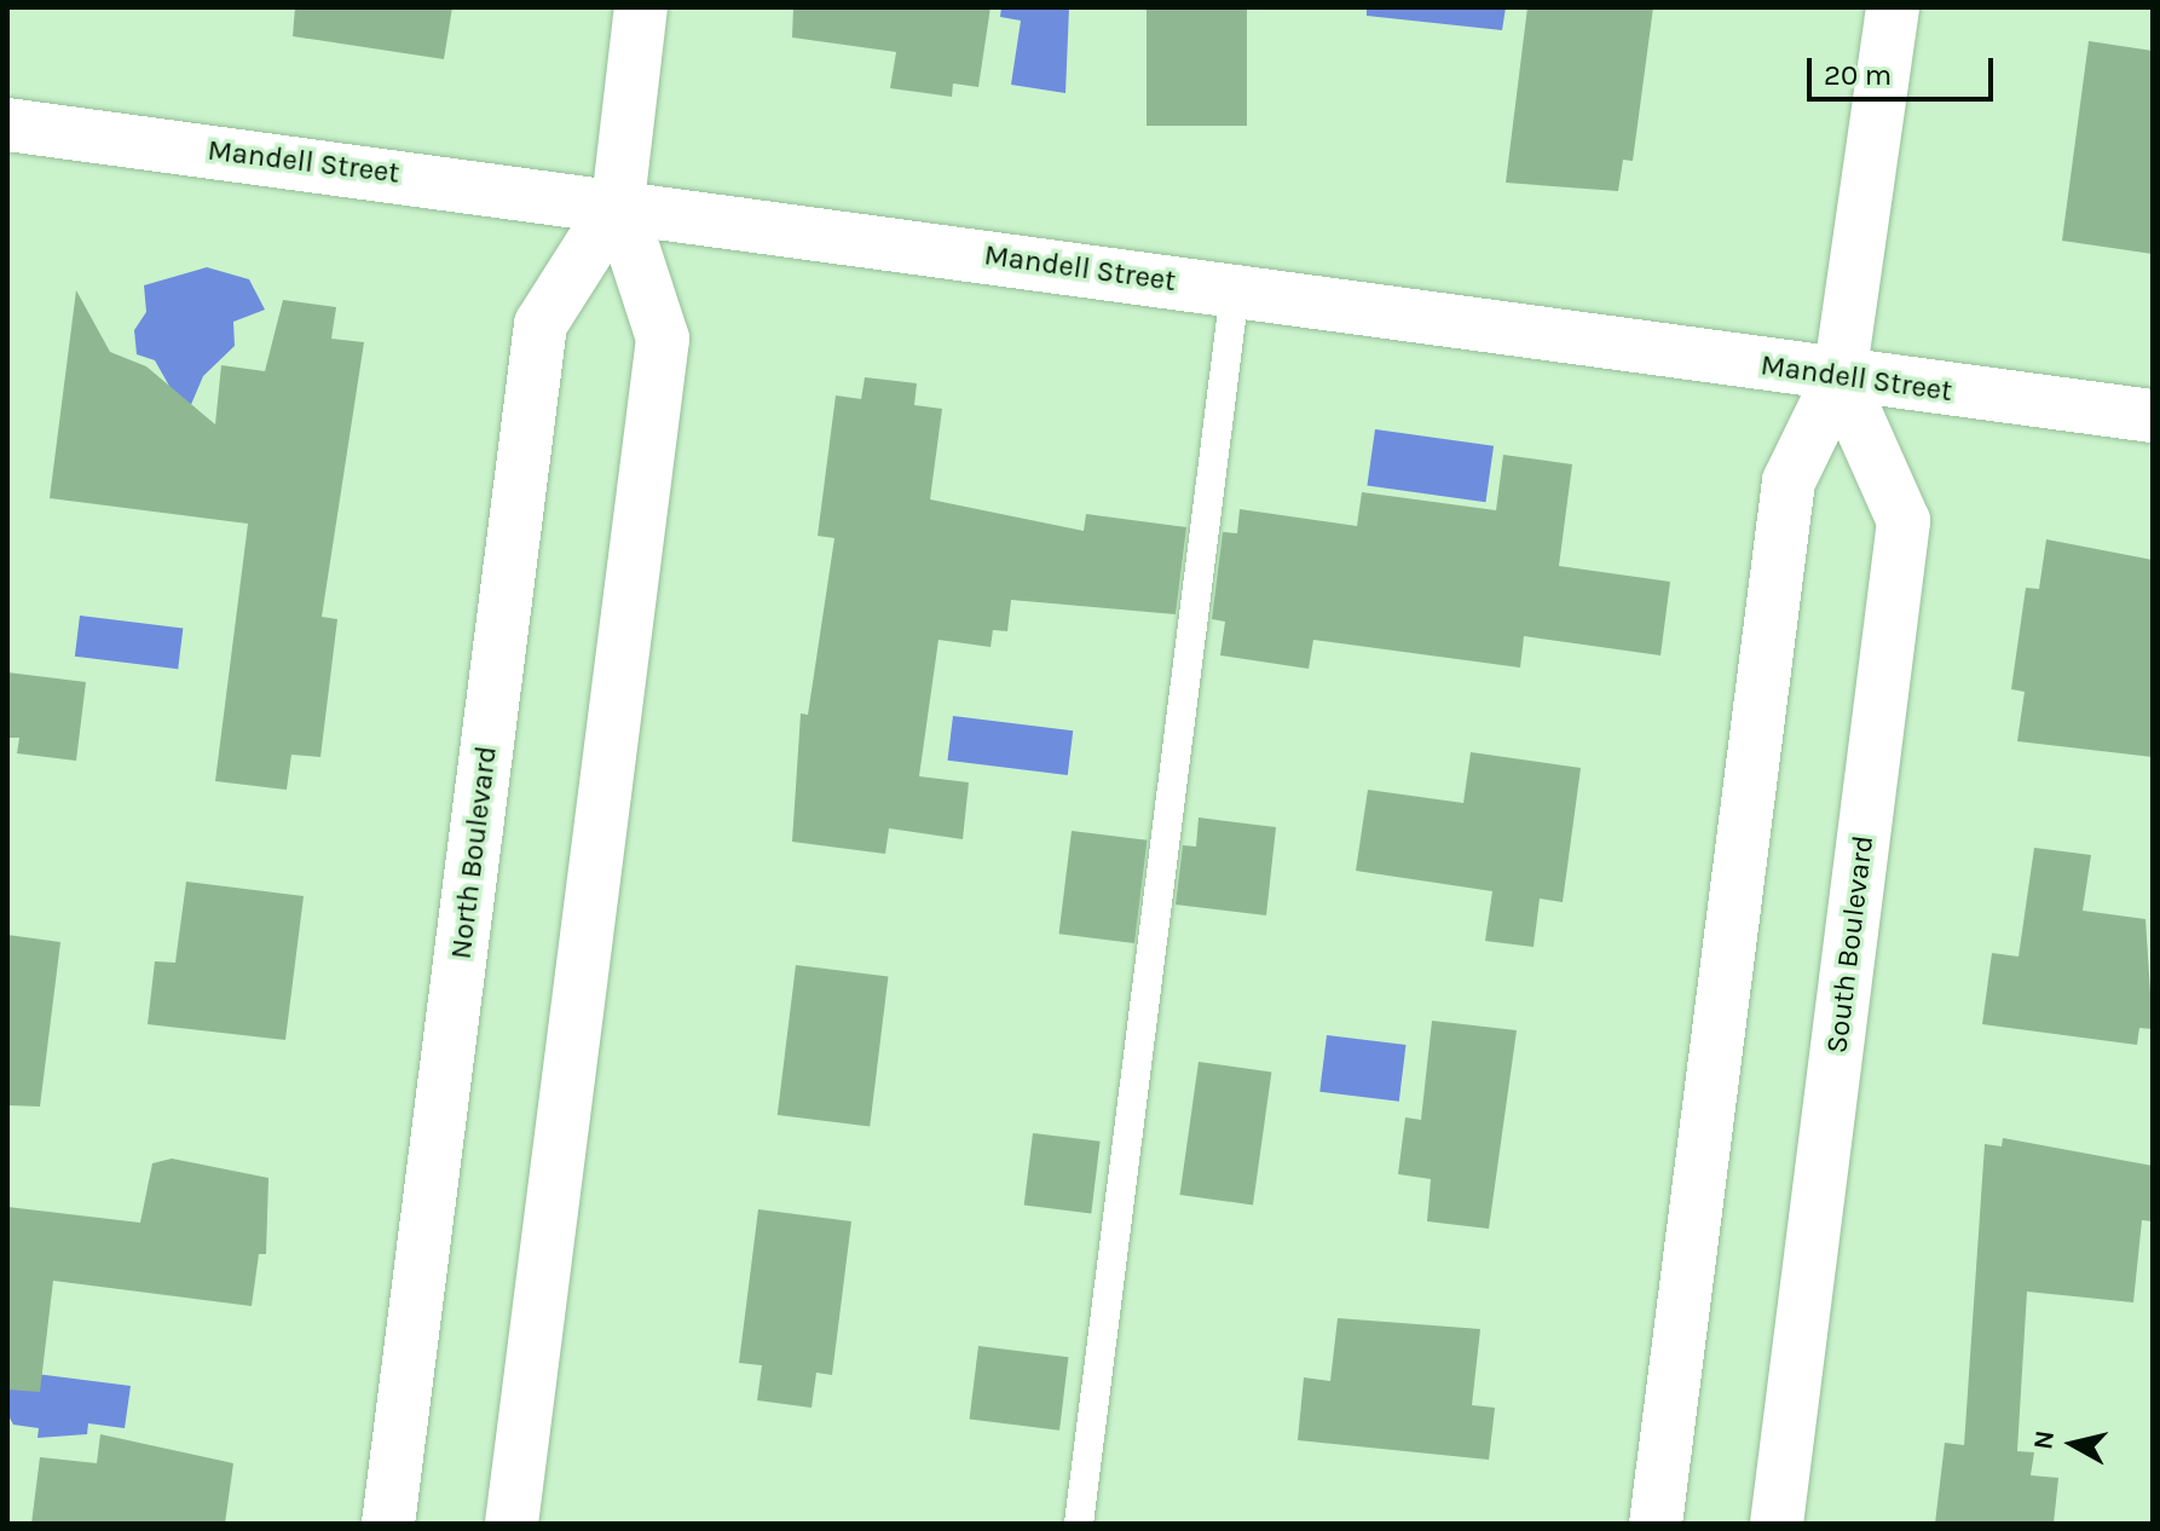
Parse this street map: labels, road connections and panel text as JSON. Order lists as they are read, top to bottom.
{
  "streets": {
    "street": ["Mandell Street", "North Boulevard", "South Boulevard"]
  },
  "crossings": [
    ["Mandell Street", "North Boulevard"],
    ["Mandell Street", "South Boulevard"]
  ],
  "scale_bar": "20 m",
  "north": "left"
}
